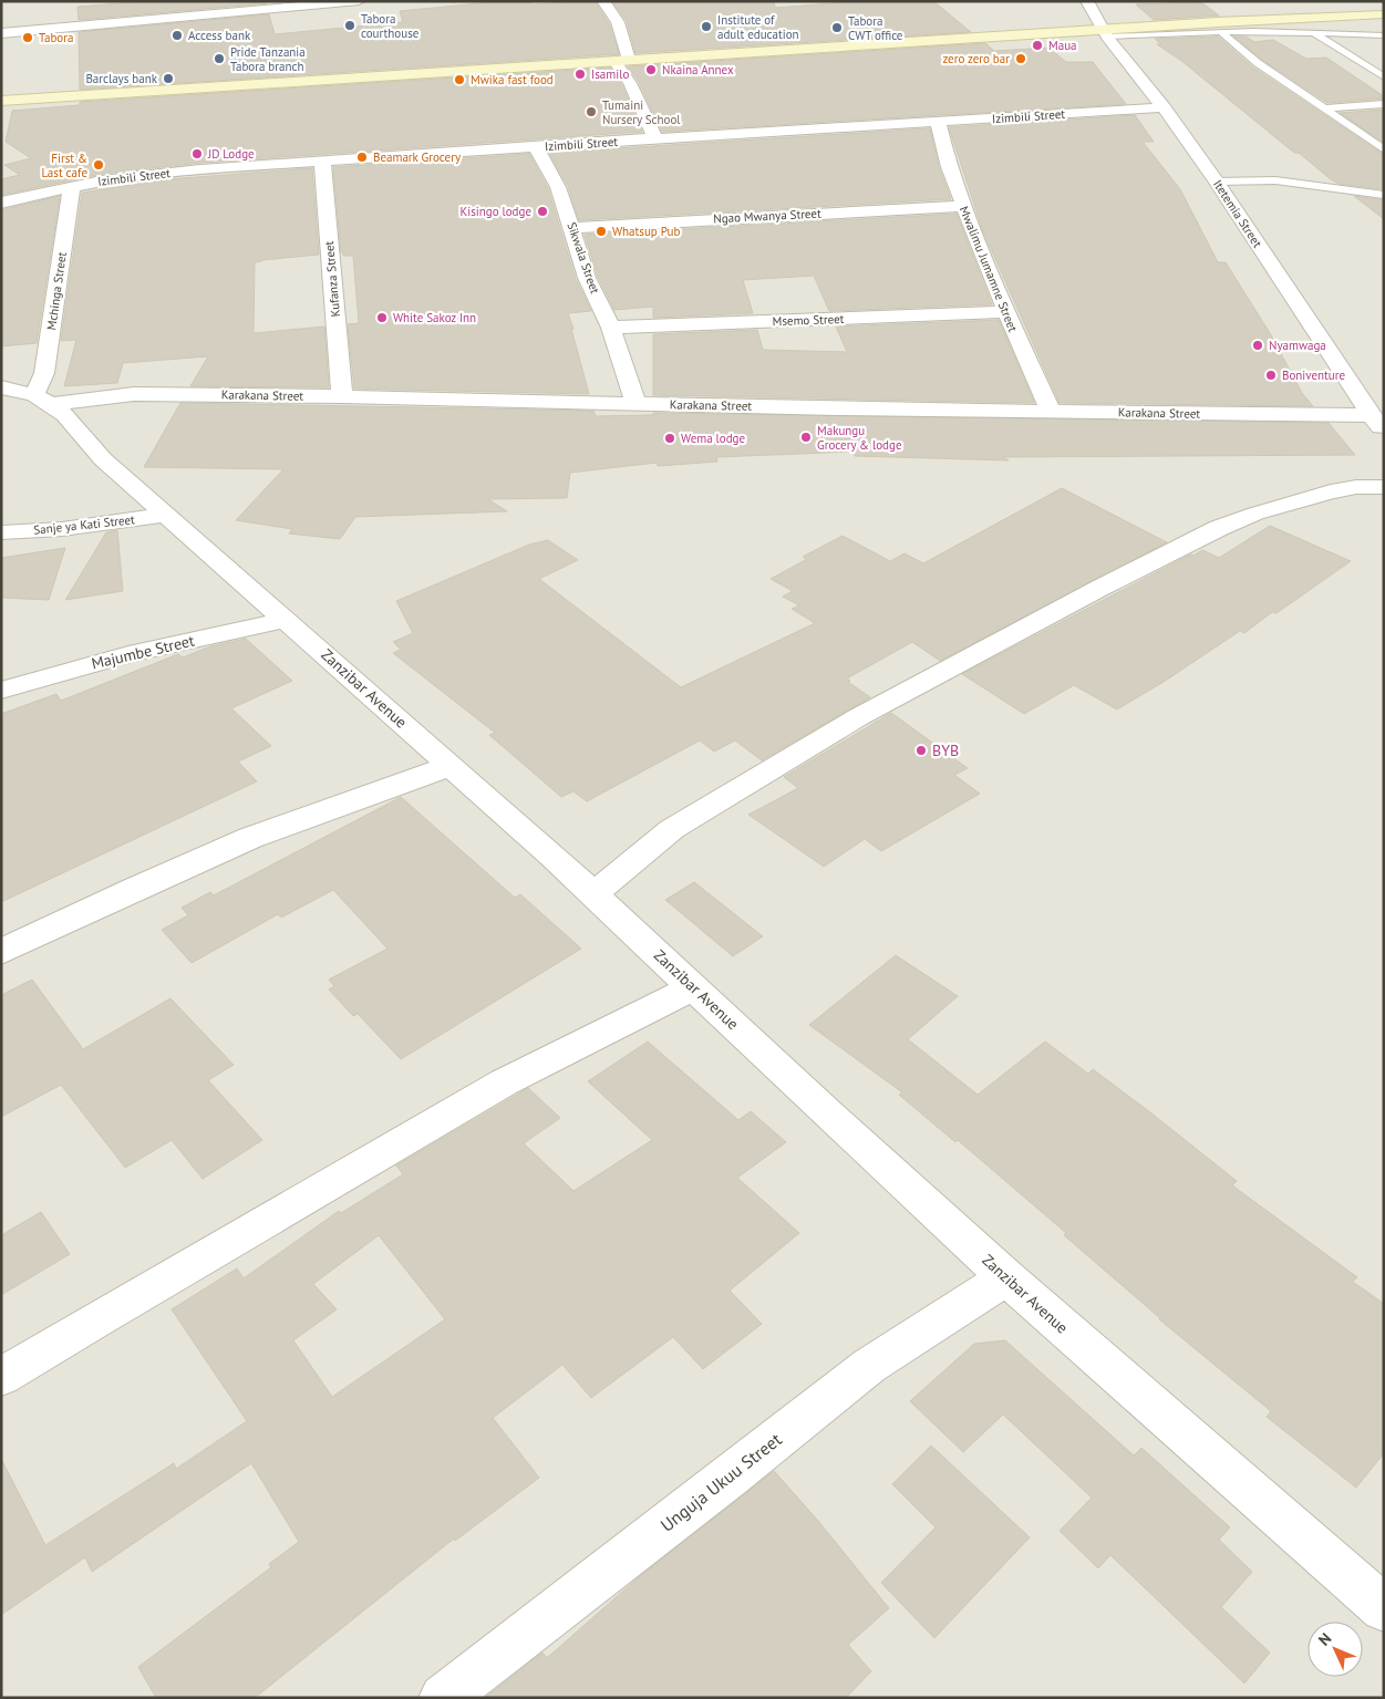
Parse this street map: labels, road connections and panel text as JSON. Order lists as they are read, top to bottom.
{
  "streets": {
    "street": [
      "Izimbili Street",
      "Itetemia Street",
      "Ngao Mwanya Street",
      "Sikwala Street",
      "Mwalimu Jumamne Street",
      "Kufanza Street",
      "Mchinga Street",
      "Msemo Street",
      "Karakana Street",
      "Sanje ya Kati Street",
      "Majumbe Street",
      "Zanzibar Avenue",
      "Unguja Ukuu Street"
    ]
  },
  "crossings": [
    ["Izimbili Street", "Itetemia Street"],
    ["Izimbili Street", "Sikwala Street"],
    ["Izimbili Street", "Mwalimu Jumamne Street"],
    ["Izimbili Street", "Kufanza Street"],
    ["Izimbili Street", "Mchinga Street"],
    ["Itetemia Street", "Karakana Street"],
    ["Ngao Mwanya Street", "Sikwala Street"],
    ["Ngao Mwanya Street", "Mwalimu Jumamne Street"],
    ["Sikwala Street", "Msemo Street"],
    ["Sikwala Street", "Karakana Street"],
    ["Mwalimu Jumamne Street", "Msemo Street"],
    ["Mwalimu Jumamne Street", "Karakana Street"],
    ["Kufanza Street", "Karakana Street"],
    ["Mchinga Street", "Karakana Street"],
    ["Mchinga Street", "Zanzibar Avenue"],
    ["Karakana Street", "Zanzibar Avenue"],
    ["Sanje ya Kati Street", "Zanzibar Avenue"],
    ["Majumbe Street", "Zanzibar Avenue"],
    ["Zanzibar Avenue", "Unguja Ukuu Street"]
  ],
  "places": [
    "Tabora courthouse",
    "Institute of adult education",
    "Tabora CWT office",
    "Access bank",
    "Tabora",
    "Maua",
    "Pride Tanzania Tabora branch",
    "zero zero bar",
    "Nkaina Annex",
    "Isamilo",
    "Barclays bank",
    "Mwika fast food",
    "Tumaini Nursery School",
    "JD Lodge",
    "Beamark Grocery",
    "First & Last cafe",
    "Kisingo lodge",
    "Whatsup Pub",
    "White Sakoz Inn",
    "Nyamwaga",
    "Boniventure",
    "Makungu Grocery & lodge",
    "Wema lodge",
    "BYB"
  ],
  "north": "top left"
}
